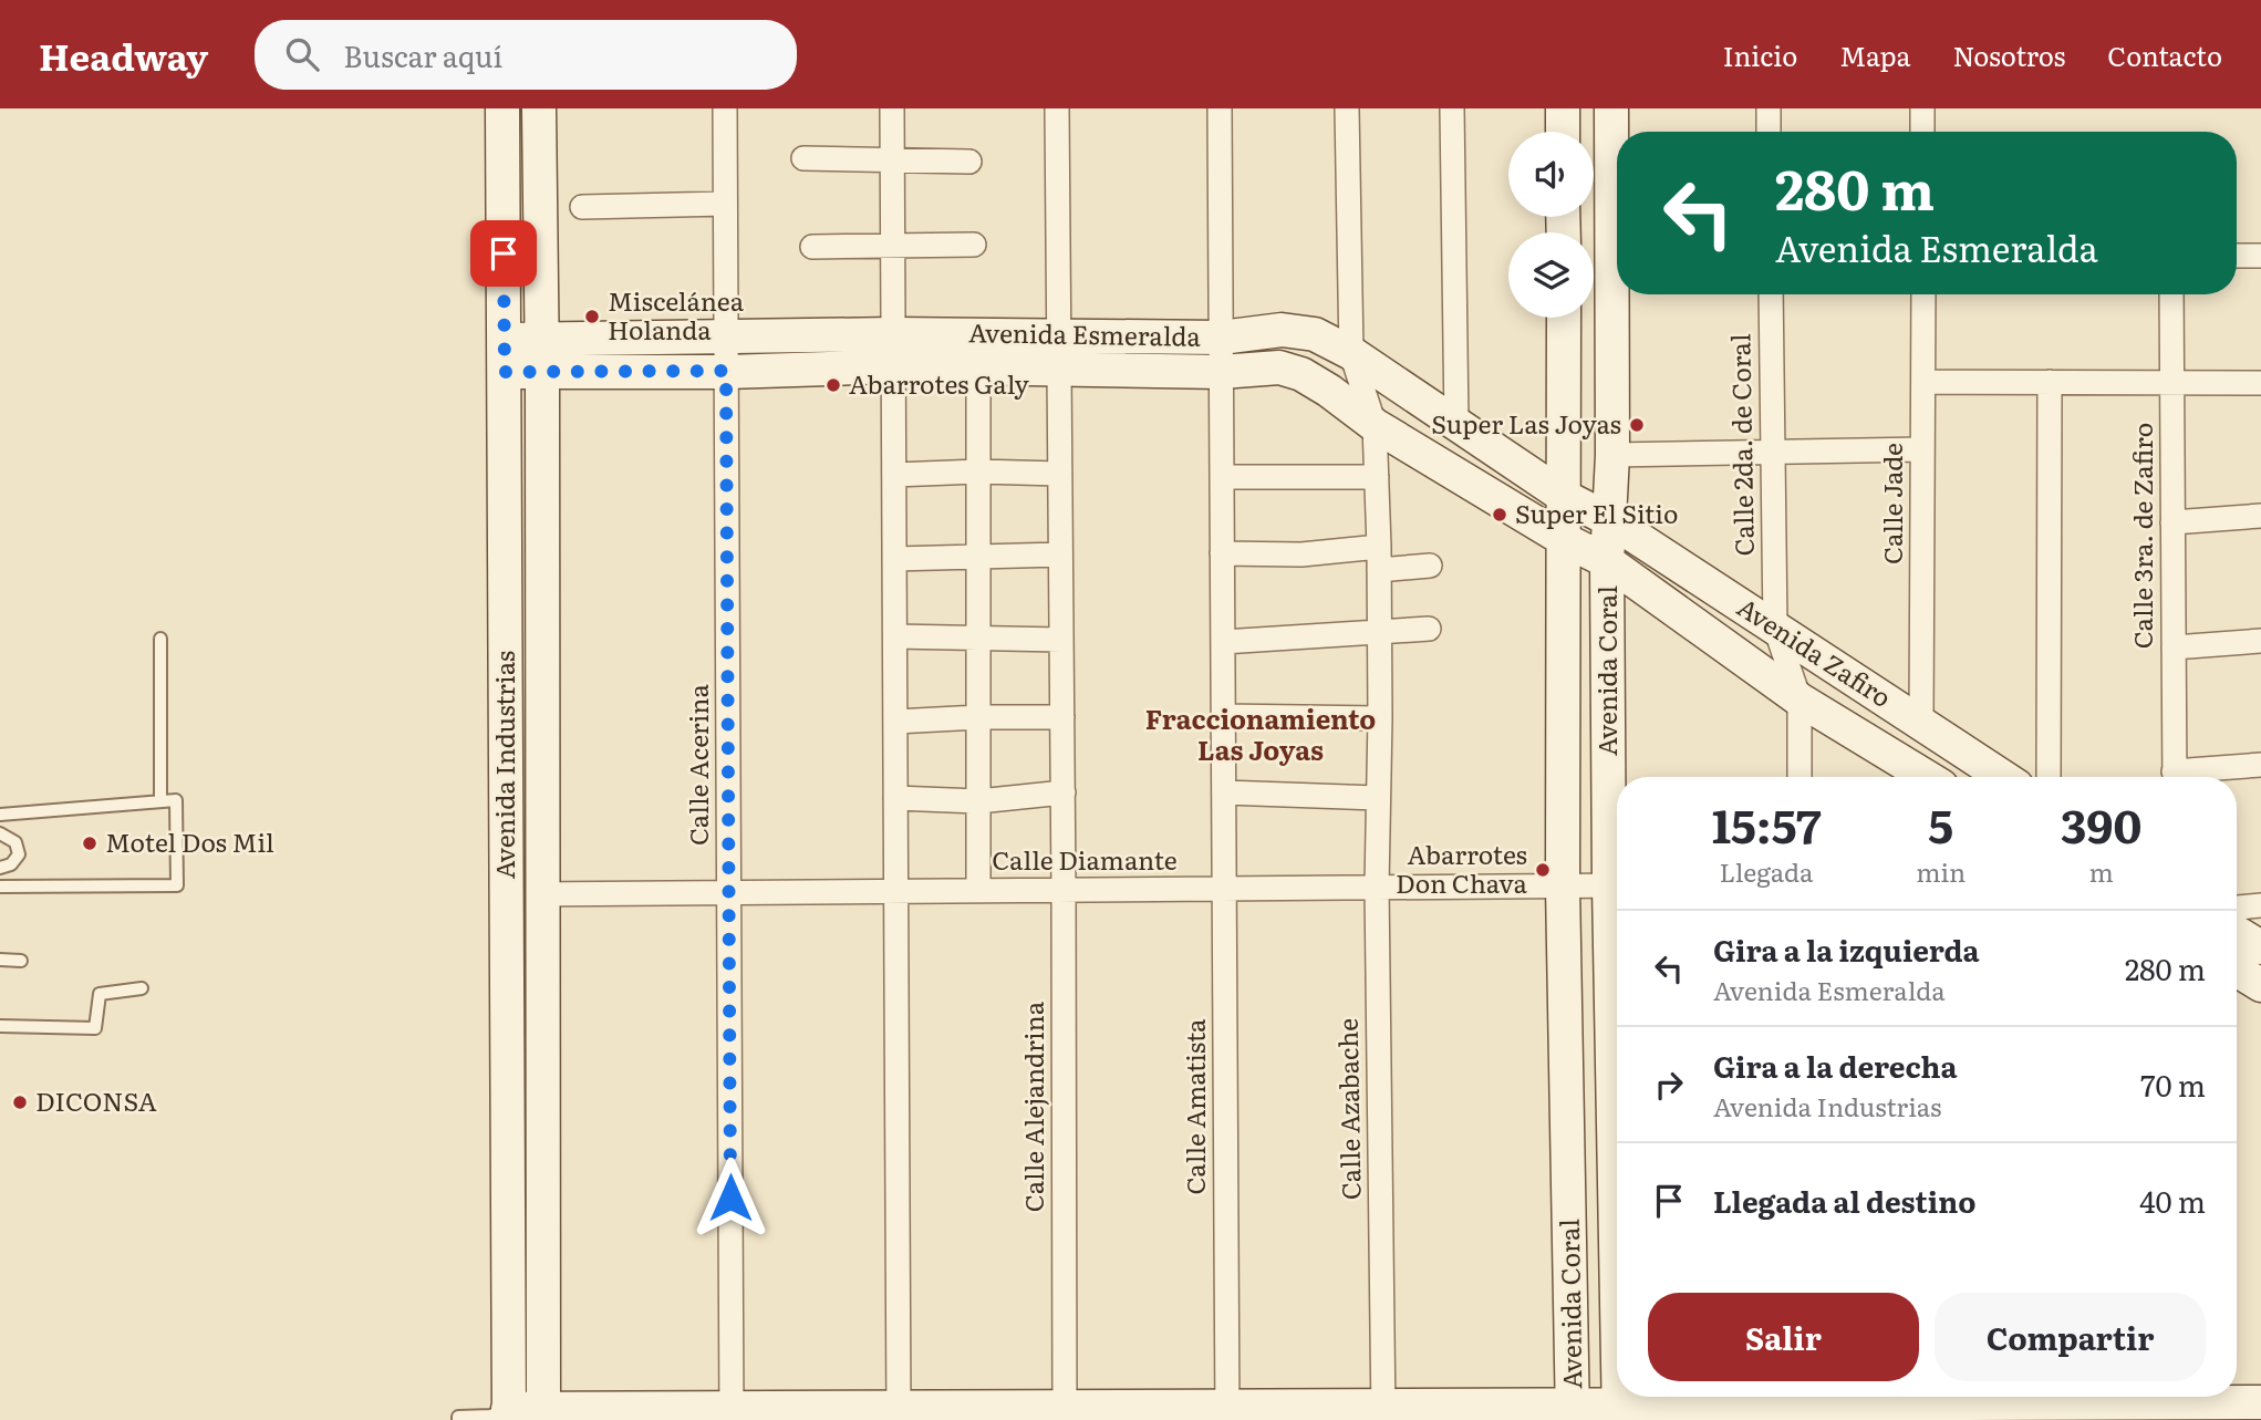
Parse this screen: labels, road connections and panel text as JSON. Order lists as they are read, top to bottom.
{
  "streets": {
    "street": [
      "Avenida Esmeralda",
      "Calle 2da. de Coral",
      "Calle Jade",
      "Calle 3ra. de Zafiro",
      "Avenida Zafiro",
      "Avenida Coral",
      "Avenida Industrias",
      "Calle Acerina",
      "Calle Diamante",
      "Calle Alejandrina",
      "Calle Amatista",
      "Calle Azabache"
    ]
  },
  "crossings": [
    ["Avenida Esmeralda", "Avenida Zafiro"],
    ["Avenida Esmeralda", "Avenida Coral"],
    ["Avenida Esmeralda", "Avenida Industrias"],
    ["Avenida Esmeralda", "Calle Acerina"],
    ["Avenida Esmeralda", "Calle Alejandrina"],
    ["Avenida Esmeralda", "Calle Amatista"],
    ["Avenida Esmeralda", "Calle Azabache"],
    ["Calle 2da. de Coral", "Avenida Zafiro"],
    ["Calle Jade", "Avenida Zafiro"],
    ["Avenida Zafiro", "Avenida Coral"],
    ["Avenida Coral", "Calle Diamante"],
    ["Avenida Industrias", "Calle Diamante"],
    ["Calle Acerina", "Calle Diamante"],
    ["Calle Diamante", "Calle Alejandrina"],
    ["Calle Diamante", "Calle Amatista"],
    ["Calle Diamante", "Calle Azabache"]
  ],
  "districts": ["Fraccionamiento Las Joyas"],
  "places": [
    "Miscelánea Holanda",
    "Abarrotes Galy",
    "Super Las Joyas",
    "Super El Sitio",
    "Motel Dos Mil",
    "Abarrotes Don Chava",
    "DICONSA"
  ],
  "page": {
    "header": "Headway",
    "search": "Buscar aquí",
    "nav": [
      "Inicio",
      "Mapa",
      "Nosotros",
      "Contacto"
    ],
    "turn": ["280 m", "Avenida Esmeralda"],
    "eta": [
      "15:57",
      "Llegada",
      "5",
      "min",
      "390",
      "m"
    ],
    "list": [
      {
        "name": "Gira a la izquierda",
        "note": "Avenida Esmeralda",
        "value": "280 m"
      },
      {
        "name": "Gira a la derecha",
        "note": "Avenida Industrias",
        "value": "70 m"
      },
      {
        "name": "Llegada al destino",
        "value": "40 m"
      }
    ],
    "buttons": ["Salir", "Compartir"]
  }
}
